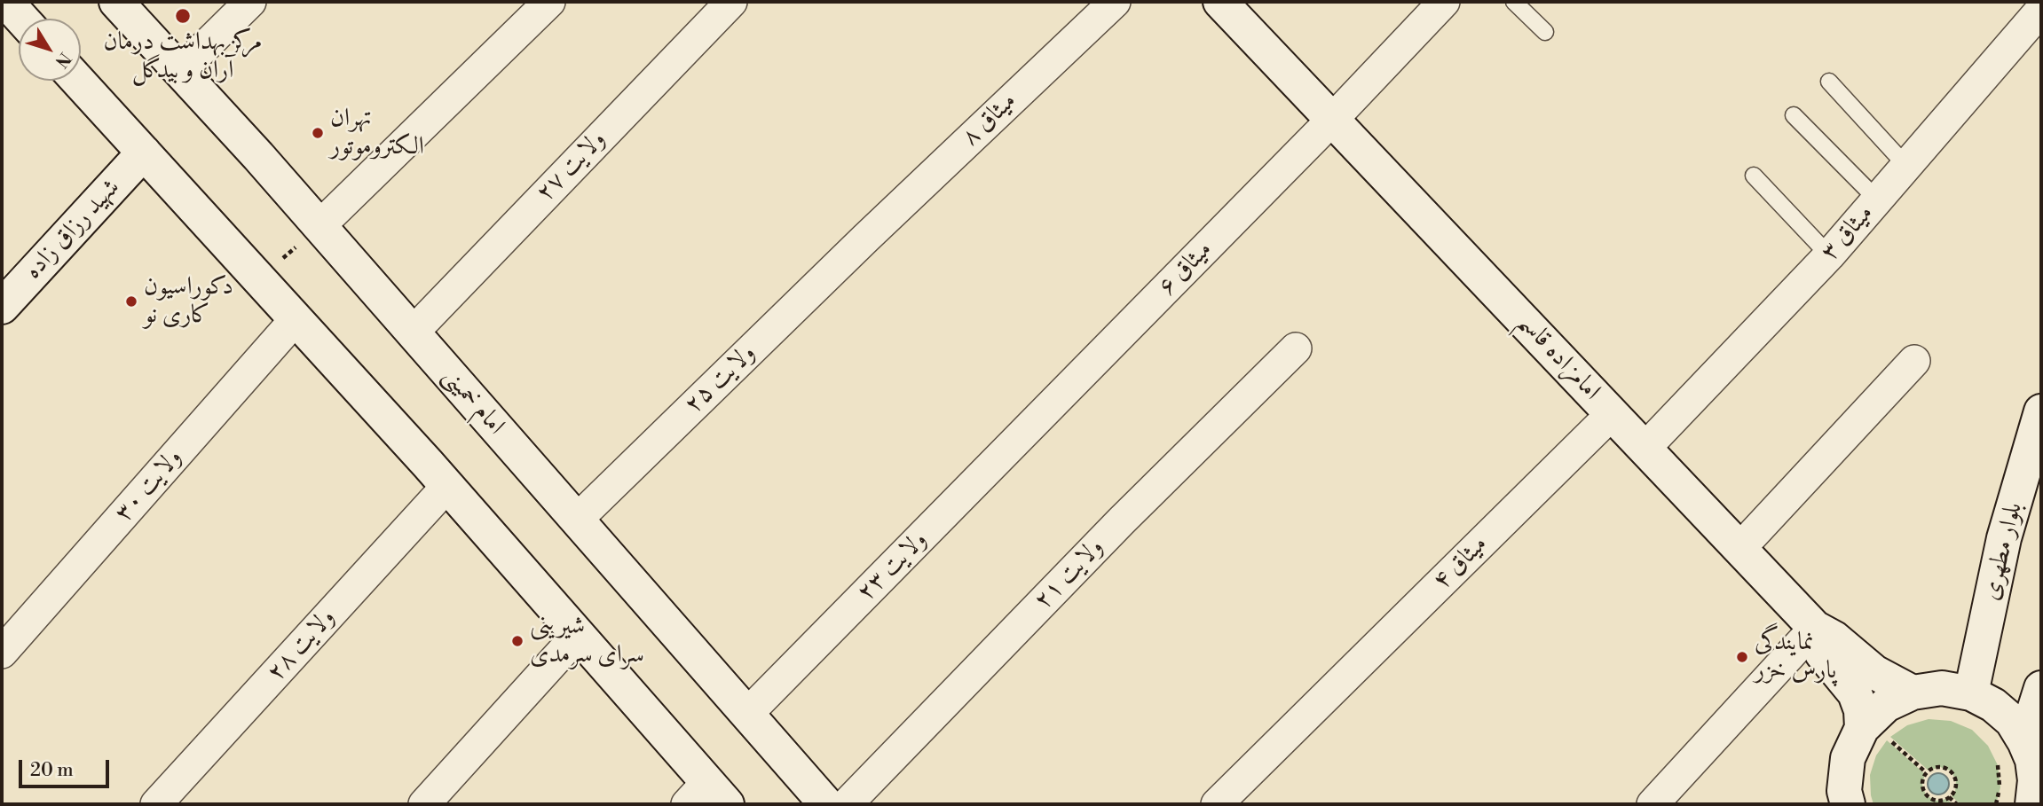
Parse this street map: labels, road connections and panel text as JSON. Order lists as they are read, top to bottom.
{
  "streets": {
    "main road": [
      "شهید رزاق زاده",
      "امامزاده قاسم",
      "امام خمینی",
      "بلوار مطهری"
    ],
    "street": [
      "میثاق ۸",
      "ولایت ۲۷",
      "میثاق ۳",
      "میثاق ۶",
      "ولایت ۲۵",
      "ولایت ۳۰",
      "میثاق ۴",
      "ولایت ۲۳",
      "ولایت ۲۱",
      "ولایت ۲۸"
    ]
  },
  "crossings": [
    ["میثاق ۸", "ولایت ۲۵"],
    ["ولایت ۲۷", "امام خمینی"],
    ["میثاق ۳", "امامزاده قاسم"],
    ["میثاق ۶", "امامزاده قاسم"],
    ["میثاق ۶", "ولایت ۲۳"],
    ["امامزاده قاسم", "میثاق ۴"],
    ["ولایت ۲۵", "امام خمینی"],
    ["امام خمینی", "ولایت ۲۳"]
  ],
  "places": [
    "مرکز بهداشت درمان آران و بیدگل",
    "تهران الکتروموتور",
    "دکوراسیون کاری نو",
    "شیرینی سرای سرمدی",
    "نمایندگی پارس خزر"
  ],
  "scale_bar": "20 m",
  "north": "bottom right"
}
